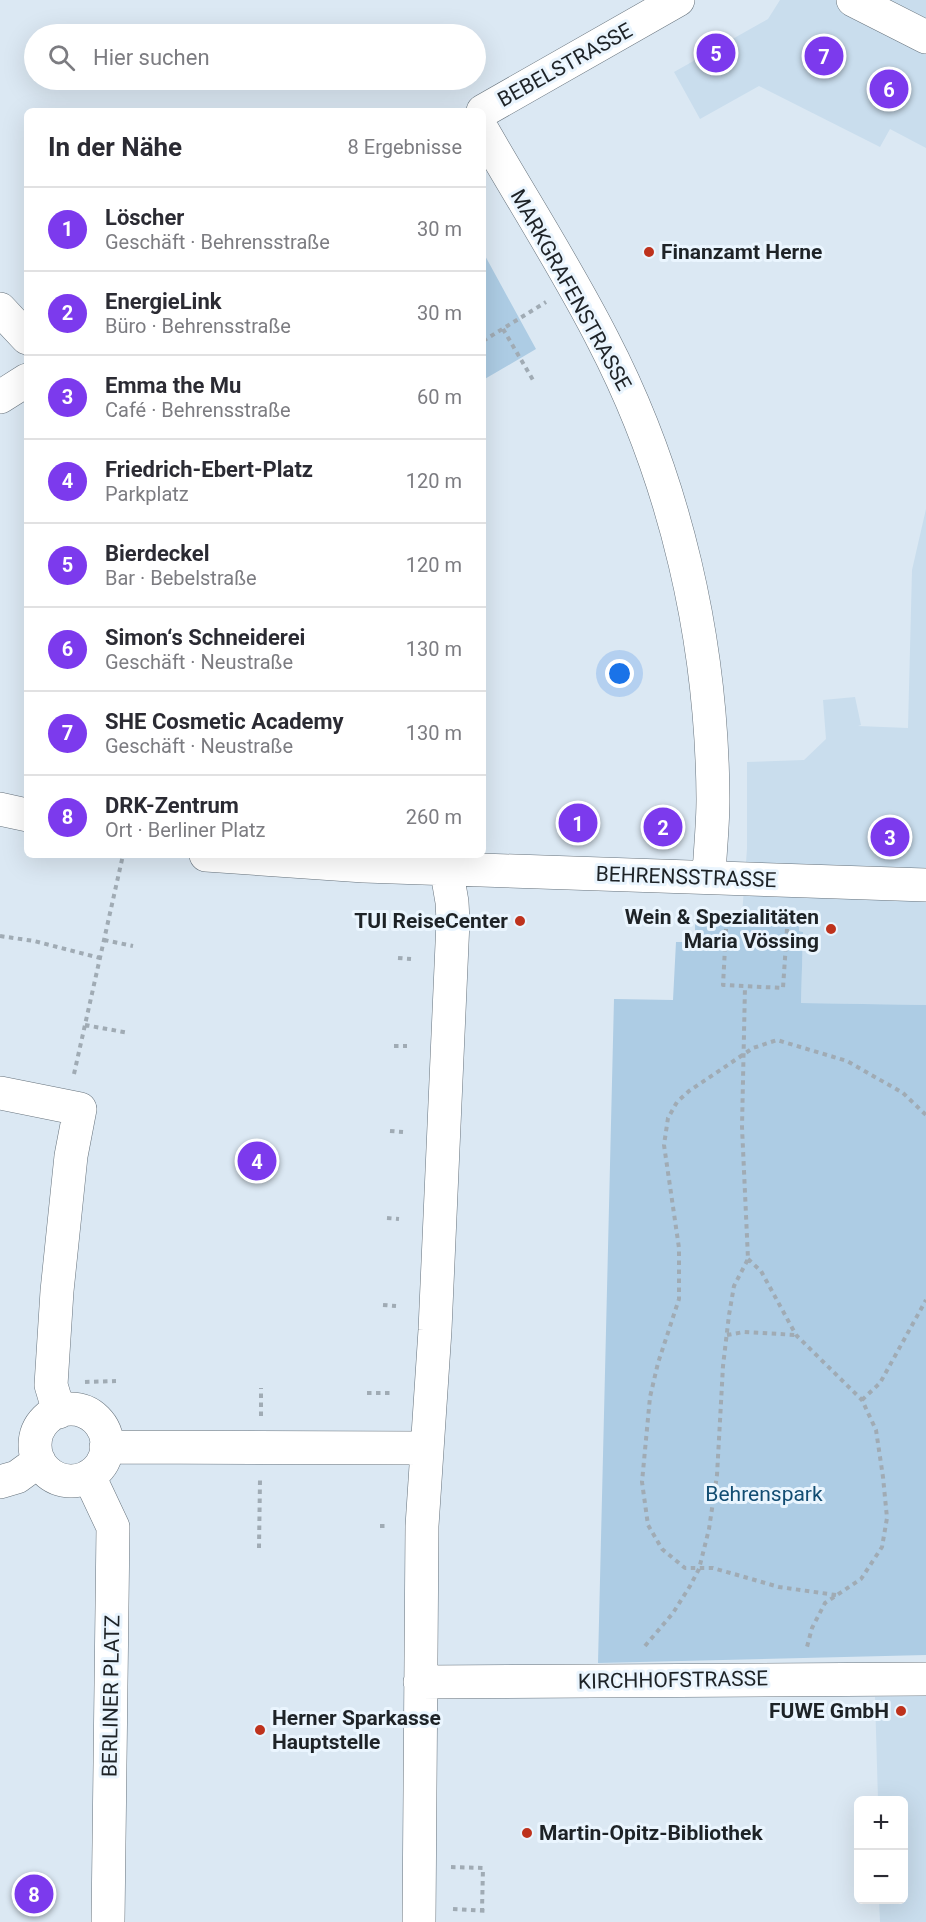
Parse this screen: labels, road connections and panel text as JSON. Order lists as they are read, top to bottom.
{
  "streets": {
    "street": [
      "BEBELSTRASSE",
      "MARKGRAFENSTRASSE",
      "BEHRENSSTRASSE",
      "KIRCHHOFSTRASSE",
      "BERLINER PLATZ"
    ]
  },
  "crossings": [
    ["MARKGRAFENSTRASSE", "BEHRENSSTRASSE"]
  ],
  "parks": ["Behrenspark"],
  "places": [
    "Finanzamt Herne",
    "TUI ReiseCenter",
    "Wein & Spezialitäten Maria Vössing",
    "FUWE GmbH",
    "Herner Sparkasse Hauptstelle",
    "Martin-Opitz-Bibliothek"
  ],
  "page": {
    "search": "Hier suchen",
    "pins": [
      "5",
      "7",
      "6",
      "1",
      "2",
      "3",
      "4",
      "8"
    ],
    "heading": ["In der Nähe", "8 Ergebnisse"],
    "list": [
      {
        "mark": "1",
        "name": "Löscher",
        "note": "Geschäft · Behrensstraße",
        "value": "30 m"
      },
      {
        "mark": "2",
        "name": "EnergieLink",
        "note": "Büro · Behrensstraße",
        "value": "30 m"
      },
      {
        "mark": "3",
        "name": "Emma the Mu",
        "note": "Café · Behrensstraße",
        "value": "60 m"
      },
      {
        "mark": "4",
        "name": "Friedrich-Ebert-Platz",
        "note": "Parkplatz",
        "value": "120 m"
      },
      {
        "mark": "5",
        "name": "Bierdeckel",
        "note": "Bar · Bebelstraße",
        "value": "120 m"
      },
      {
        "mark": "6",
        "name": "Simon‘s Schneiderei",
        "note": "Geschäft · Neustraße",
        "value": "130 m"
      },
      {
        "mark": "7",
        "name": "SHE Cosmetic Academy",
        "note": "Geschäft · Neustraße",
        "value": "130 m"
      },
      {
        "mark": "8",
        "name": "DRK-Zentrum",
        "note": "Ort · Berliner Platz",
        "value": "260 m"
      }
    ],
    "map_buttons": ["+", "−"]
  }
}
